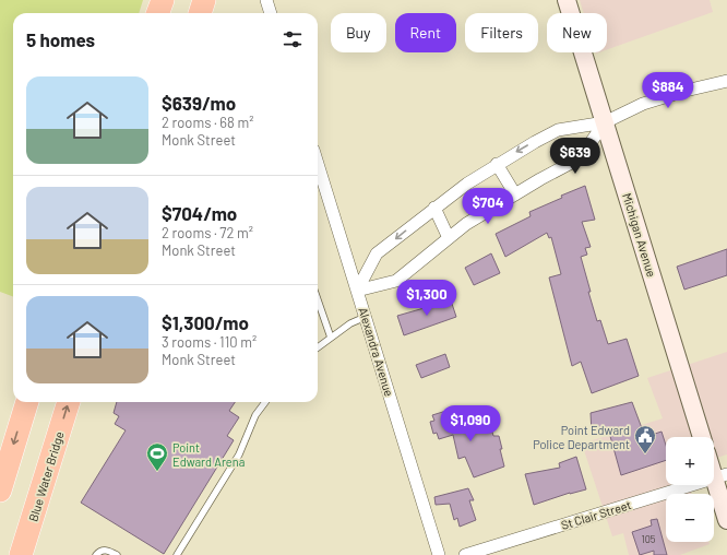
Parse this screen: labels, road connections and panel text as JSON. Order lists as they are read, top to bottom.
{
  "streets": {
    "highway": ["Blue Water Bridge"],
    "street": ["Michigan Avenue", "Alexandra Avenue", "St Clair Street"]
  },
  "places": {
    "public building": ["Point Edward Police Department"],
    "sports": ["Point Edward Arena"]
  },
  "house_numbers": ["105"],
  "page": {
    "chip": [
      "Buy",
      "Rent",
      "Filters",
      "New"
    ],
    "heading": "5 homes",
    "list": [
      {
        "name": "$639/mo",
        "note": "2 rooms · 68 m² · Monk Street"
      },
      {
        "name": "$704/mo",
        "note": "2 rooms · 72 m² · Monk Street"
      },
      {
        "name": "$1,300/mo",
        "note": "3 rooms · 110 m² · Monk Street"
      }
    ],
    "price": [
      "$884",
      "$639",
      "$704",
      "$1,300",
      "$1,090"
    ],
    "map_buttons": ["+", "−"]
  }
}
